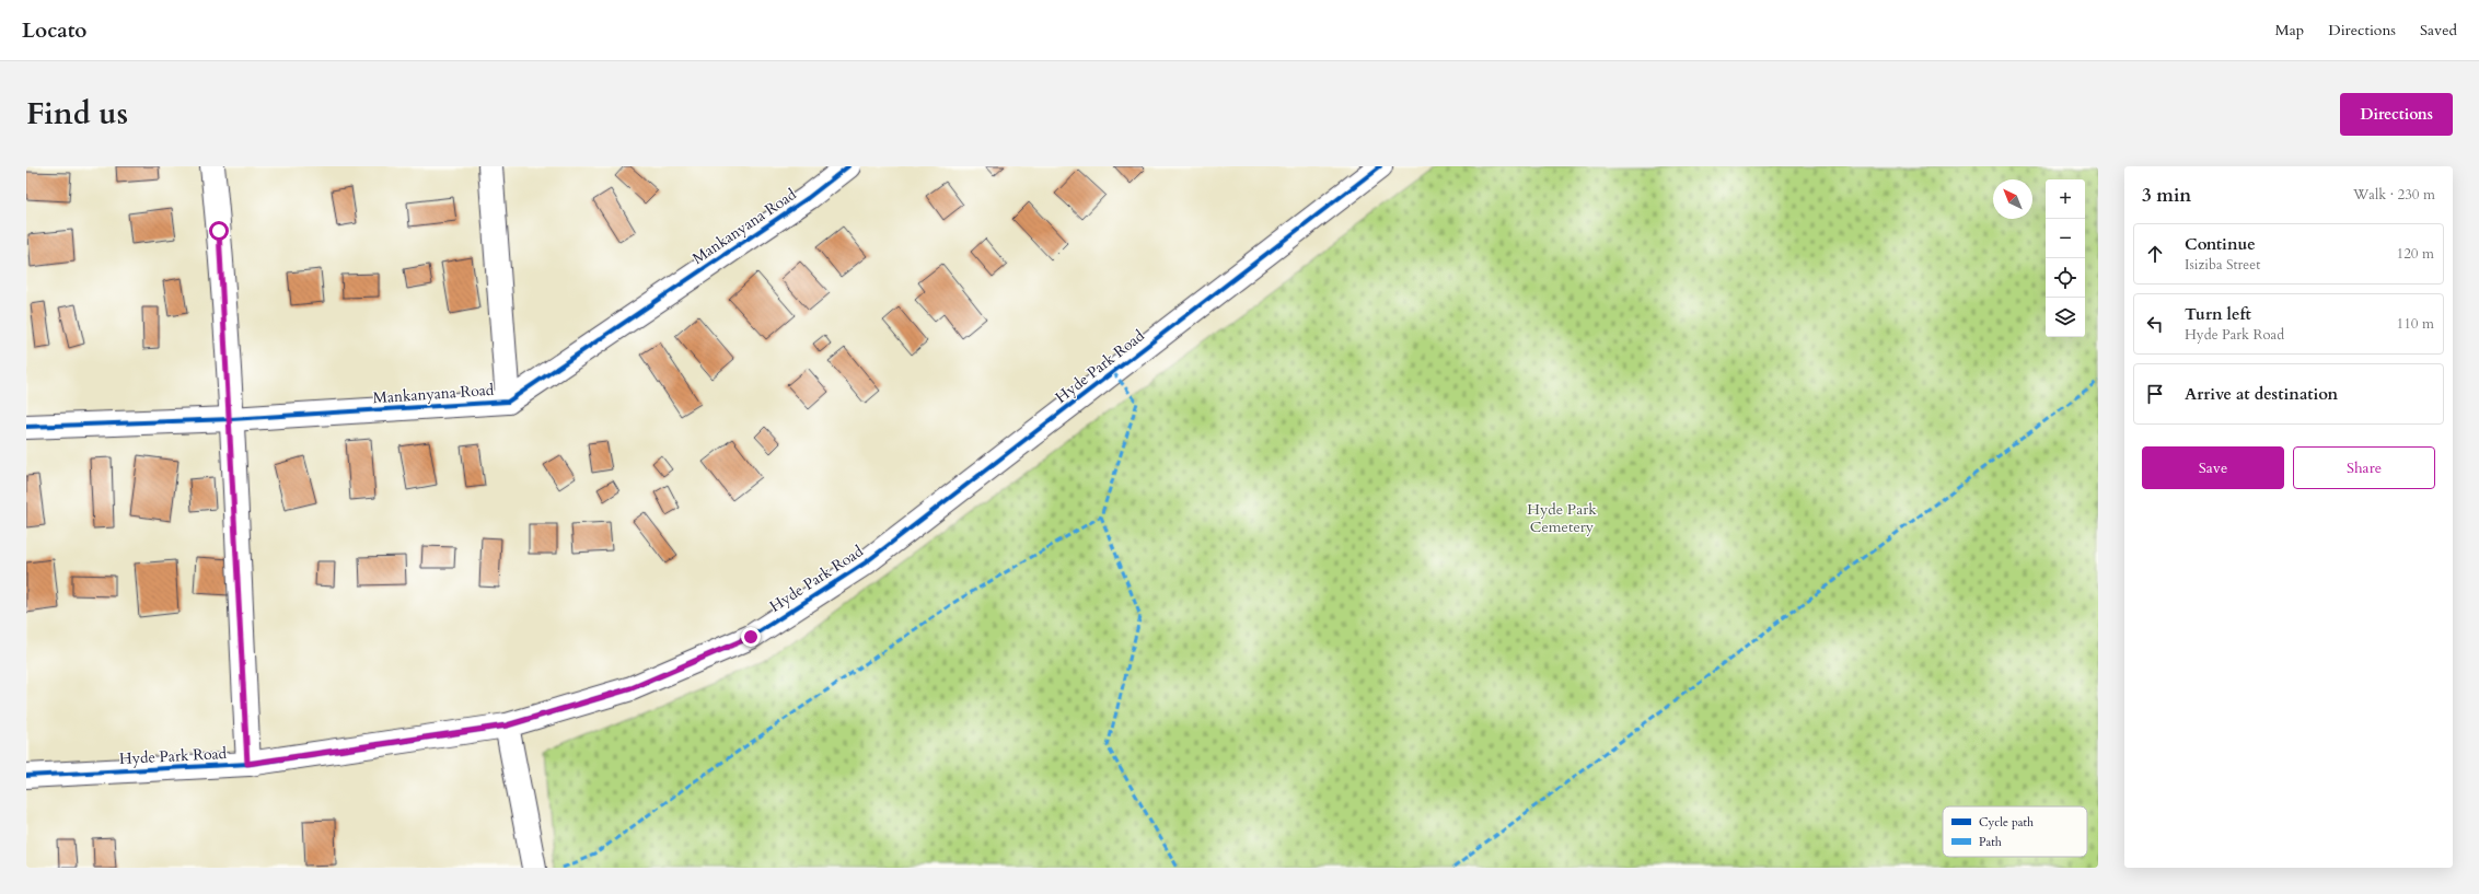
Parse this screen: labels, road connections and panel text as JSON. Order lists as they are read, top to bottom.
{
  "streets": {
    "street": ["Mankanyana Road", "Hyde Park Road"]
  },
  "parks": ["Hyde Park Cemetery"],
  "legend": ["Cycle path", "Path"],
  "north": "top left",
  "page": {
    "header": "Locato",
    "nav": ["Map", "Directions", "Saved"],
    "title": "Find us",
    "buttons": [
      "Directions",
      ["Save", "Share"]
    ],
    "heading": ["3 min", "Walk · 230 m"],
    "map_buttons": ["+", "−"],
    "list": [
      ["Continue", "Isiziba Street", "120 m"],
      ["Turn left", "Hyde Park Road", "110 m"],
      "Arrive at destination"
    ]
  }
}
